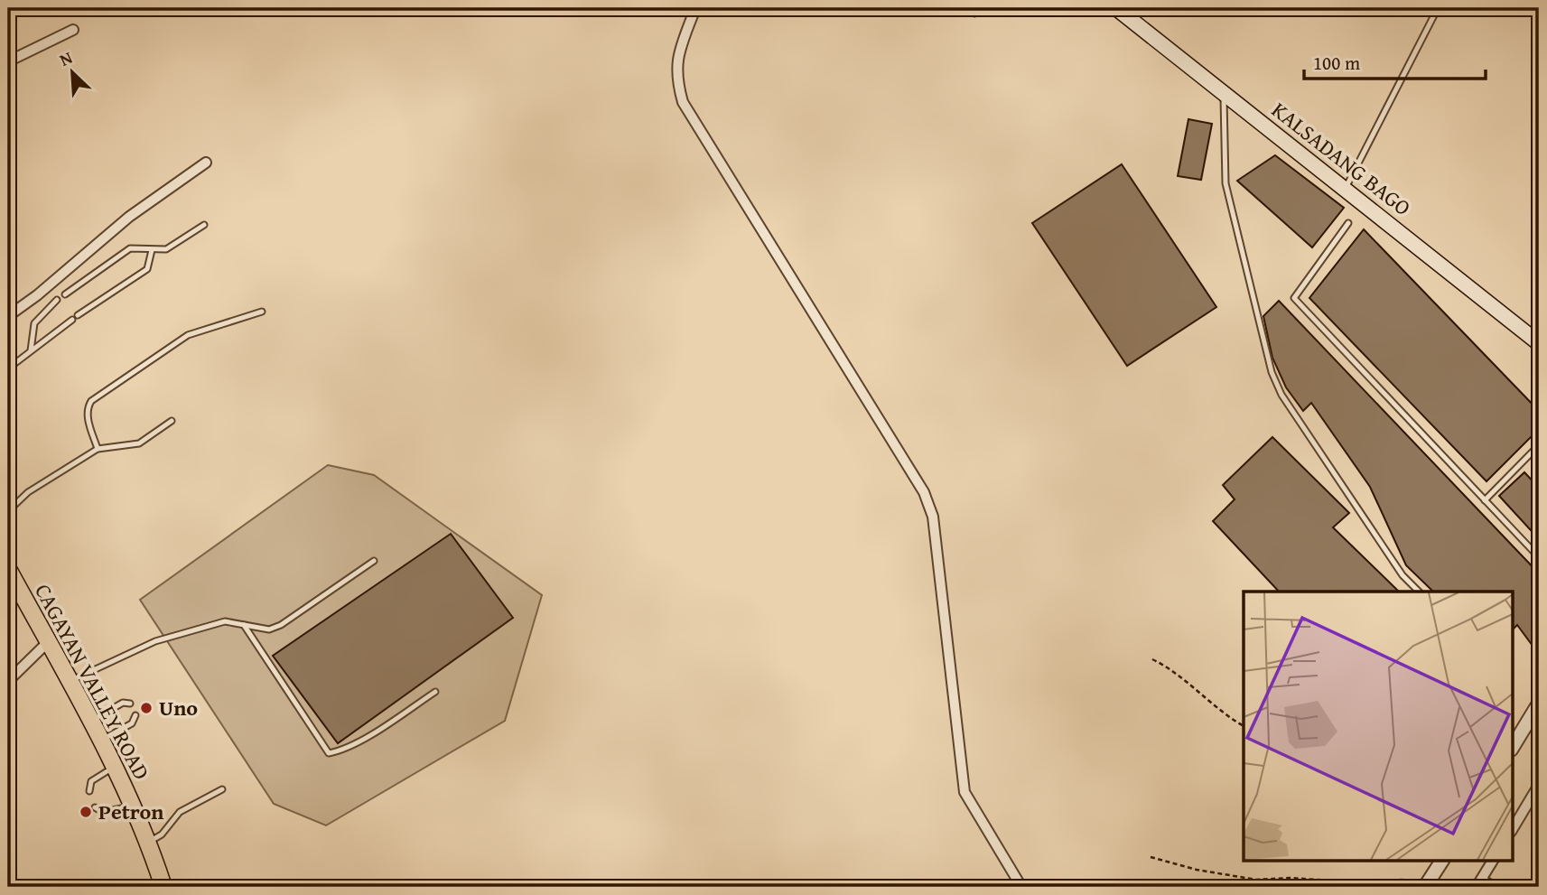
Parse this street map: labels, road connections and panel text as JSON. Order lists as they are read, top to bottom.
{
  "streets": {
    "highway": ["CAGAYAN VALLEY ROAD"],
    "main road": ["KALSADANG BAGO"]
  },
  "places": ["Uno", "Petron"],
  "scale_bar": "100 m",
  "north": "top left"
}
